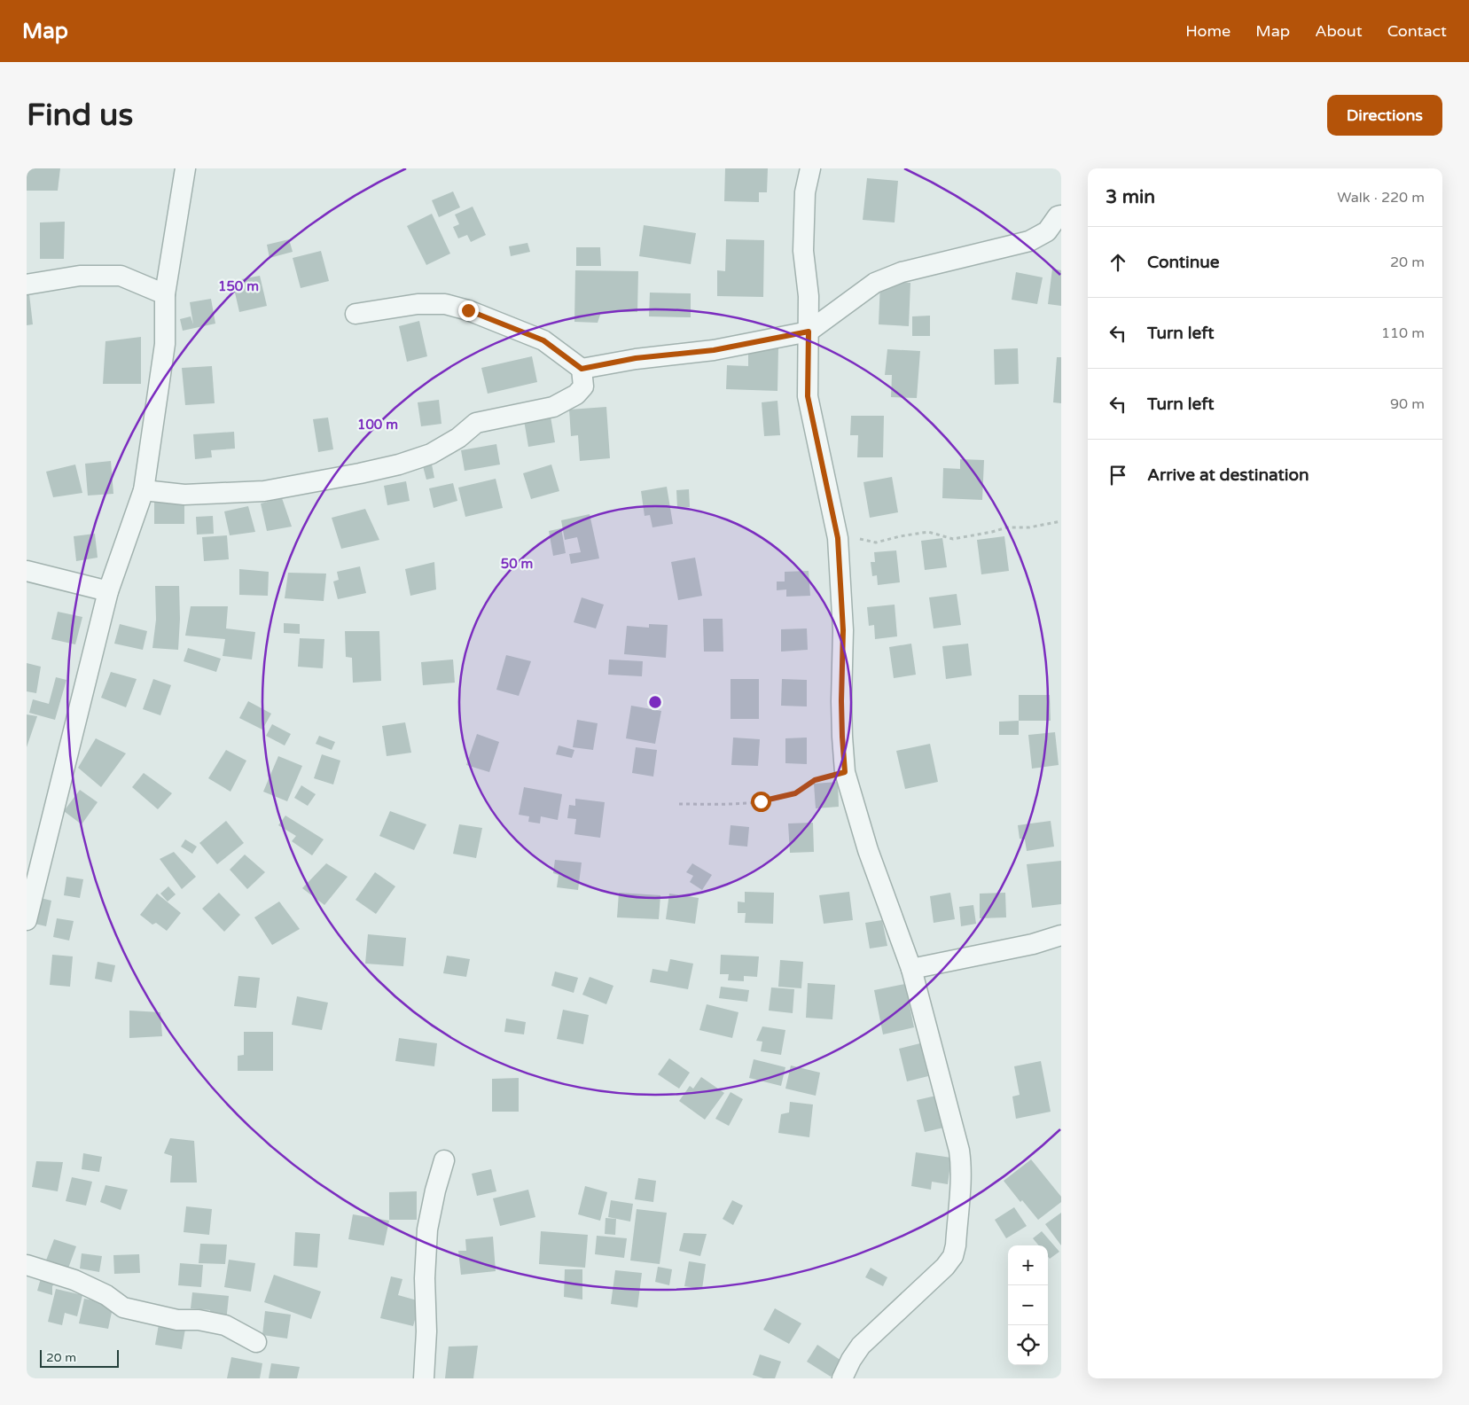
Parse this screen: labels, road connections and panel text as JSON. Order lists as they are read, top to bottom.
{
  "scale_bar": "20 m",
  "page": {
    "header": "Map",
    "nav": [
      "Home",
      "Map",
      "About",
      "Contact"
    ],
    "buttons": "Directions",
    "title": "Find us",
    "heading": ["3 min", "Walk · 220 m"],
    "list": [
      ["Continue", "20 m"],
      ["Turn left", "110 m"],
      ["Turn left", "90 m"],
      "Arrive at destination"
    ],
    "map_buttons": ["+", "−"],
    "scale": "20 m"
  },
  "rings": ["150 m", "100 m", "50 m"]
}
